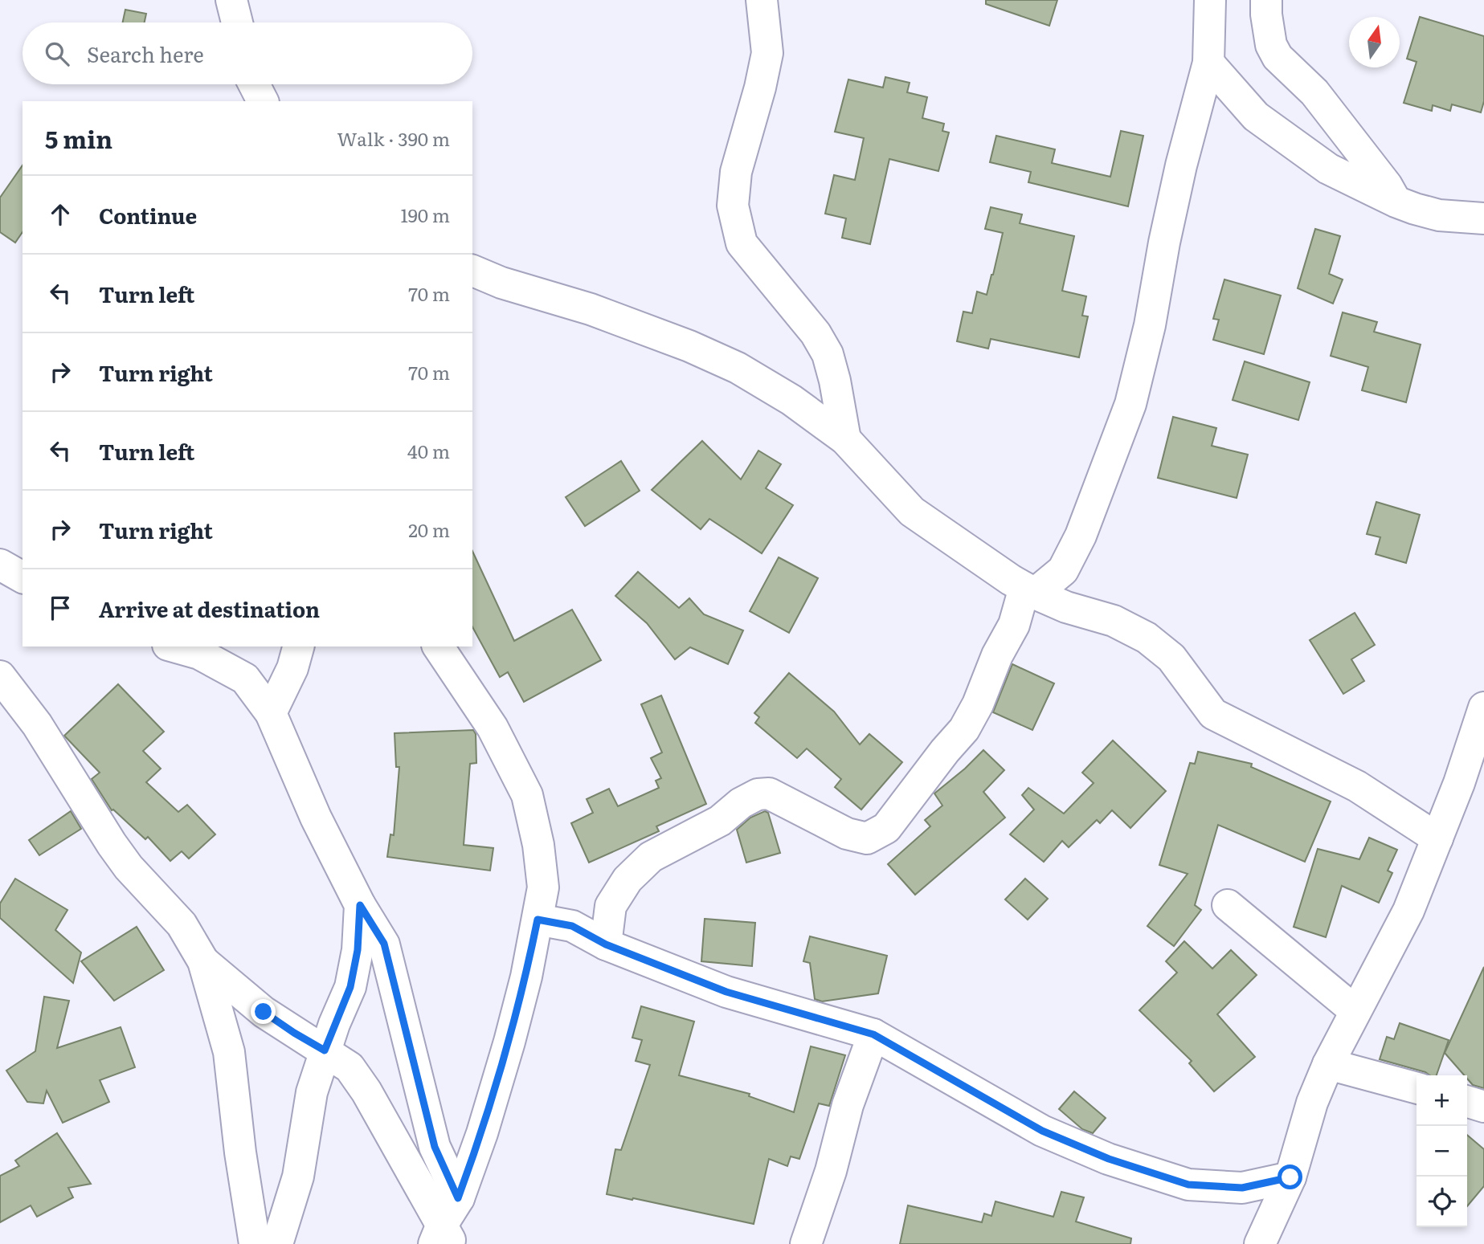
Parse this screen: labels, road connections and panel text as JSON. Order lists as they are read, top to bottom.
{
  "north": "top",
  "page": {
    "search": "Search here",
    "heading": ["5 min", "Walk · 390 m"],
    "list": [
      ["Continue", "190 m"],
      ["Turn left", "70 m"],
      ["Turn right", "70 m"],
      ["Turn left", "40 m"],
      ["Turn right", "20 m"],
      "Arrive at destination"
    ],
    "map_buttons": ["+", "−"]
  }
}
